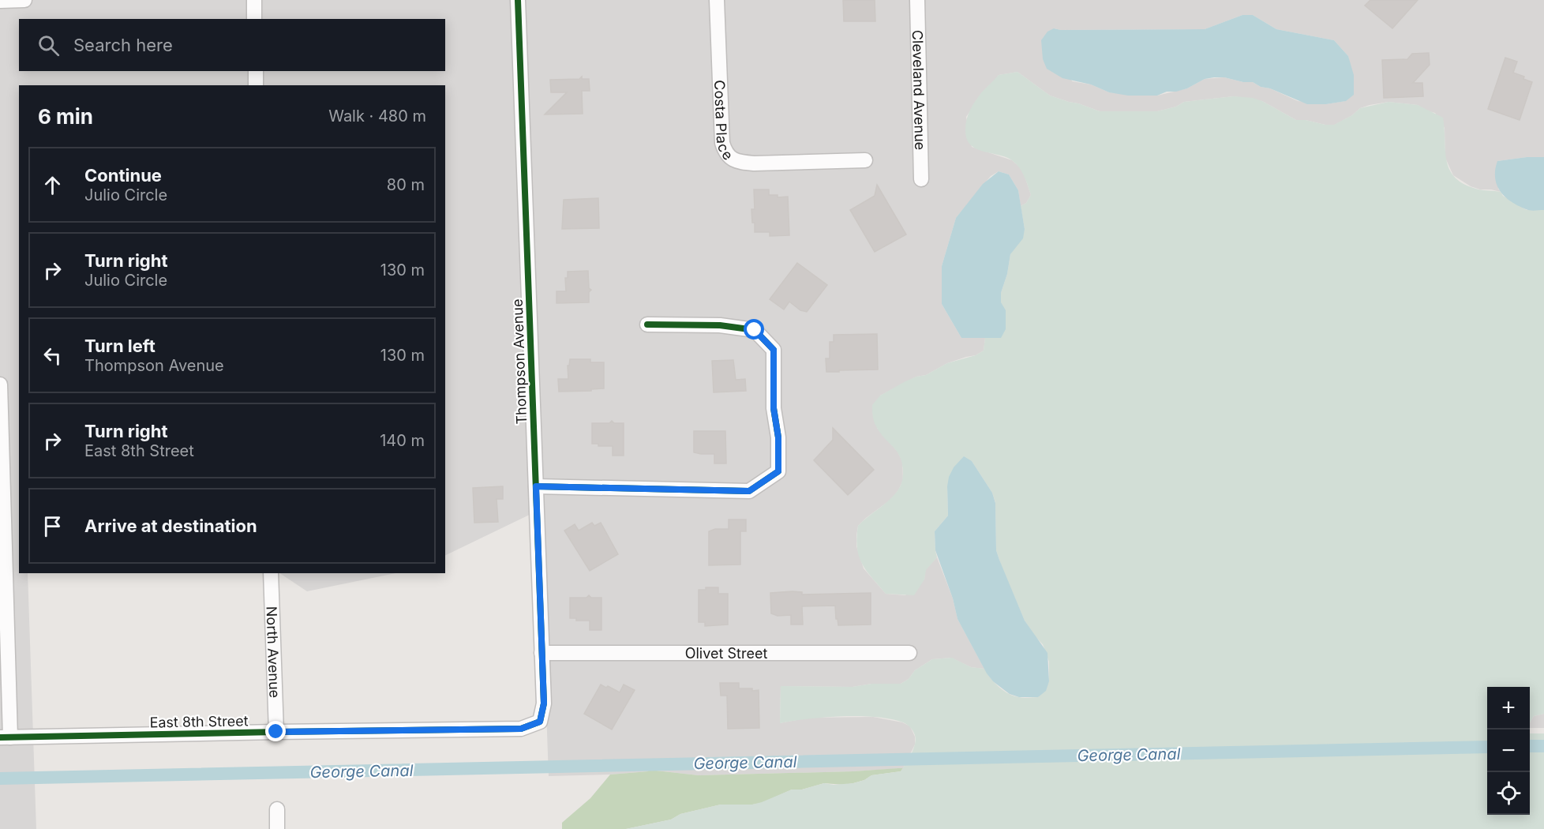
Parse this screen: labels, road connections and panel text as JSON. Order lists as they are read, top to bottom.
{
  "streets": {
    "street": [
      "Cleveland Avenue",
      "Costa Place",
      "Thompson Avenue",
      "North Avenue",
      "Olivet Street",
      "East 8th Street"
    ]
  },
  "crossings": [
    ["Thompson Avenue", "Olivet Street"],
    ["Thompson Avenue", "East 8th Street"],
    ["North Avenue", "East 8th Street"]
  ],
  "water": ["George Canal"],
  "page": {
    "search": "Search here",
    "heading": ["6 min", "Walk · 480 m"],
    "list": [
      ["Continue", "Julio Circle", "80 m"],
      ["Turn right", "Julio Circle", "130 m"],
      ["Turn left", "Thompson Avenue", "130 m"],
      ["Turn right", "East 8th Street", "140 m"],
      "Arrive at destination"
    ],
    "map_buttons": ["+", "−"]
  }
}
